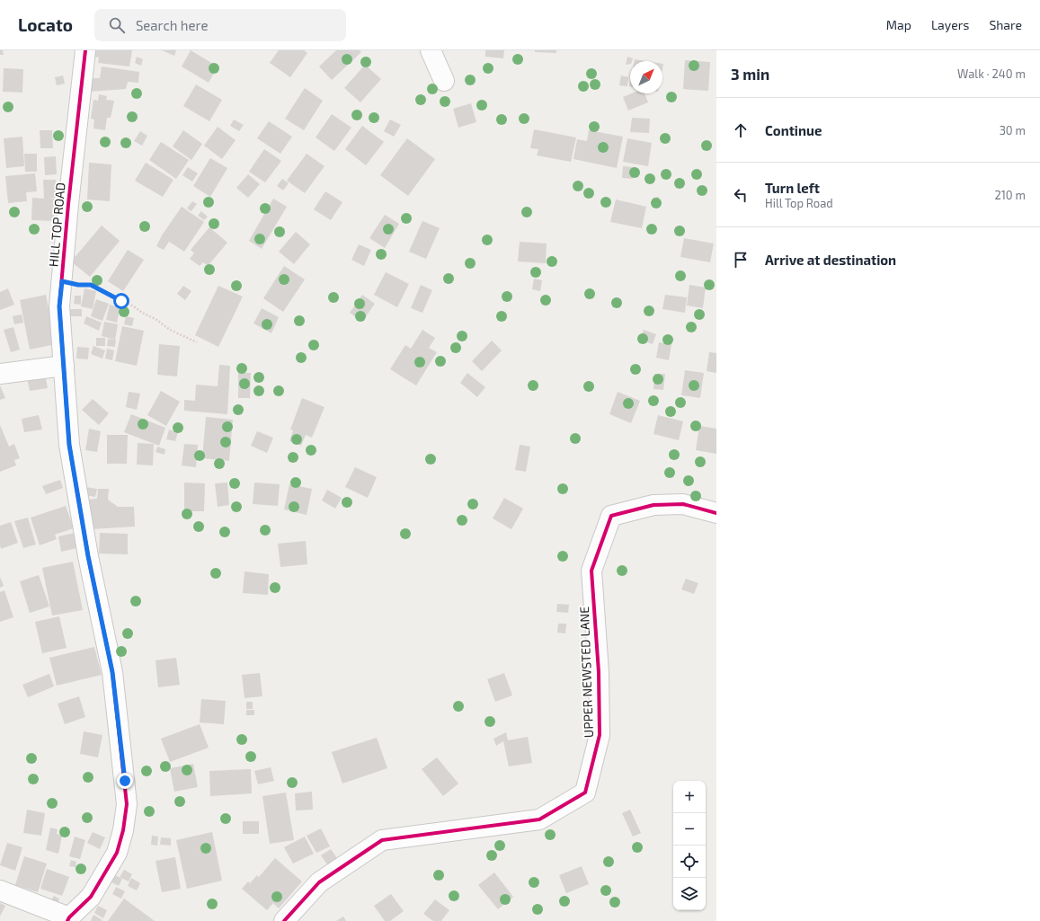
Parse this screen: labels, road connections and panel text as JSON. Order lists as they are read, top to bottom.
{
  "streets": {
    "street": ["HILL TOP ROAD", "UPPER NEWSTED LANE"]
  },
  "north": "top right",
  "page": {
    "header": "Locato",
    "search": "Search here",
    "nav": ["Map", "Layers", "Share"],
    "heading": ["3 min", "Walk · 240 m"],
    "list": [
      ["Continue", "30 m"],
      ["Turn left", "Hill Top Road", "210 m"],
      "Arrive at destination"
    ],
    "map_buttons": ["+", "−"]
  }
}
